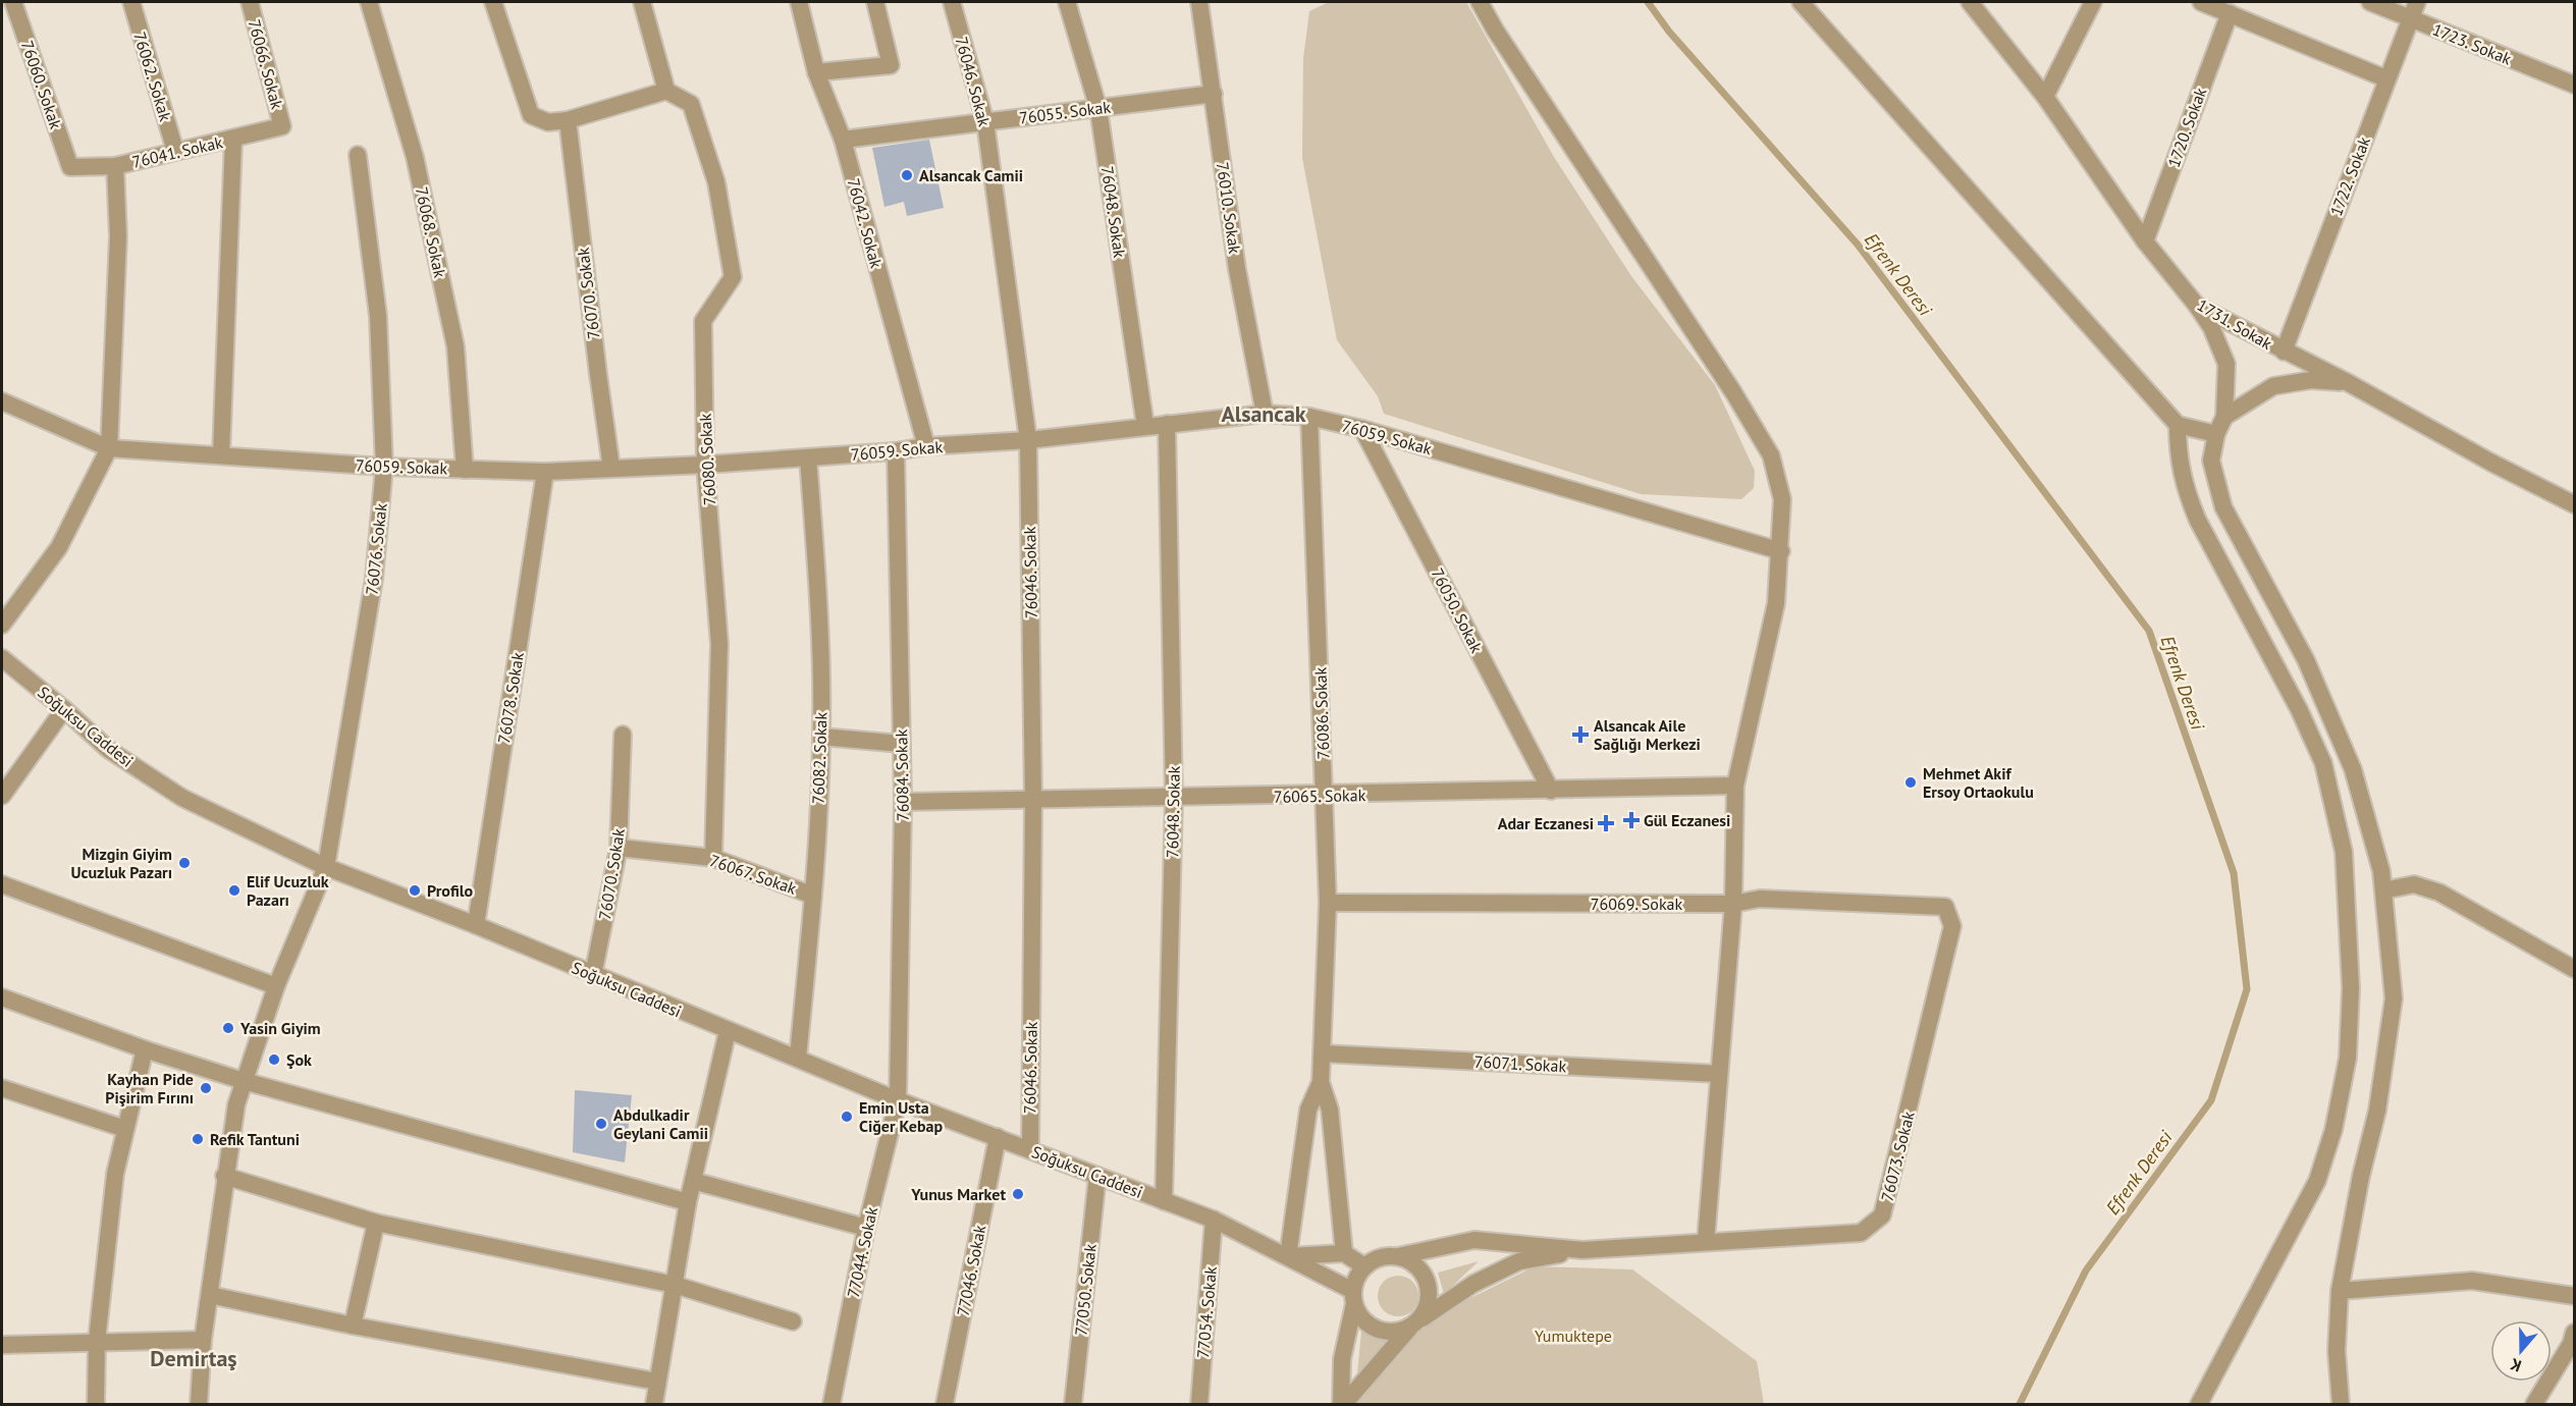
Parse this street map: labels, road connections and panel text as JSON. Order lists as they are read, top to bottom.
{
  "streets": {
    "street": [
      "1723. Sokak",
      "76066. Sokak",
      "76062. Sokak",
      "76046. Sokak",
      "76060. Sokak",
      "76055. Sokak",
      "1720. Sokak",
      "76041. Sokak",
      "1722. Sokak",
      "76010. Sokak",
      "76048. Sokak",
      "76042. Sokak",
      "76068. Sokak",
      "76070. Sokak",
      "1731. Sokak",
      "76059. Sokak",
      "76080. Sokak",
      "76076. Sokak",
      "76050. Sokak",
      "76078. Sokak",
      "76086. Sokak",
      "Soğuksu Caddesi",
      "76082. Sokak",
      "76084. Sokak",
      "76065. Sokak",
      "76067. Sokak",
      "76069. Sokak",
      "76071. Sokak",
      "76073. Sokak",
      "77044. Sokak",
      "77046. Sokak",
      "77050. Sokak",
      "77054. Sokak"
    ]
  },
  "crossings": [
    ["1723. Sokak", "1722. Sokak"],
    ["76066. Sokak", "76041. Sokak"],
    ["76062. Sokak", "76041. Sokak"],
    ["76046. Sokak", "76055. Sokak"],
    ["76046. Sokak", "76059. Sokak"],
    ["76046. Sokak", "Soğuksu Caddesi"],
    ["76046. Sokak", "76065. Sokak"],
    ["76060. Sokak", "76041. Sokak"],
    ["76055. Sokak", "76010. Sokak"],
    ["76055. Sokak", "76048. Sokak"],
    ["76055. Sokak", "76042. Sokak"],
    ["1720. Sokak", "1731. Sokak"],
    ["1722. Sokak", "1731. Sokak"],
    ["76010. Sokak", "76059. Sokak"],
    ["76048. Sokak", "76059. Sokak"],
    ["76048. Sokak", "Soğuksu Caddesi"],
    ["76048. Sokak", "76065. Sokak"],
    ["76042. Sokak", "76059. Sokak"],
    ["76068. Sokak", "76059. Sokak"],
    ["76070. Sokak", "76059. Sokak"],
    ["76070. Sokak", "Soğuksu Caddesi"],
    ["76070. Sokak", "76067. Sokak"],
    ["76059. Sokak", "76080. Sokak"],
    ["76059. Sokak", "76076. Sokak"],
    ["76059. Sokak", "76050. Sokak"],
    ["76059. Sokak", "76078. Sokak"],
    ["76059. Sokak", "76086. Sokak"],
    ["76059. Sokak", "76082. Sokak"],
    ["76059. Sokak", "76084. Sokak"],
    ["76080. Sokak", "76067. Sokak"],
    ["76076. Sokak", "Soğuksu Caddesi"],
    ["76050. Sokak", "76065. Sokak"],
    ["76078. Sokak", "Soğuksu Caddesi"],
    ["76086. Sokak", "Soğuksu Caddesi"],
    ["76086. Sokak", "76065. Sokak"],
    ["76086. Sokak", "76069. Sokak"],
    ["76086. Sokak", "76071. Sokak"],
    ["Soğuksu Caddesi", "76082. Sokak"],
    ["Soğuksu Caddesi", "76084. Sokak"],
    ["Soğuksu Caddesi", "77044. Sokak"],
    ["Soğuksu Caddesi", "77046. Sokak"],
    ["Soğuksu Caddesi", "77050. Sokak"],
    ["Soğuksu Caddesi", "77054. Sokak"],
    ["76082. Sokak", "76067. Sokak"],
    ["76084. Sokak", "76065. Sokak"],
    ["76084. Sokak", "77044. Sokak"],
    ["76069. Sokak", "76073. Sokak"]
  ],
  "districts": ["Alsancak", "Demirtaş"],
  "water": ["Efrenk Deresi"],
  "parks": ["Yumuktepe"],
  "places": {
    "other": [
      "Alsancak Camii",
      "Mehmet Akif Ersoy Ortaokulu",
      "Mizgin Giyim Ucuzluk Pazarı",
      "Elif Ucuzluk Pazarı",
      "Profilo",
      "Yasin Giyim",
      "Şok",
      "Kayhan Pide Pişirim Fırını",
      "Emin Usta Ciğer Kebap",
      "Abdulkadir Geylani Camii",
      "Refik Tantuni",
      "Yunus Market"
    ],
    "health": ["Alsancak Aile Sağlığı Merkezi", "Gül Eczanesi", "Adar Eczanesi"]
  },
  "north": "bottom"
}
